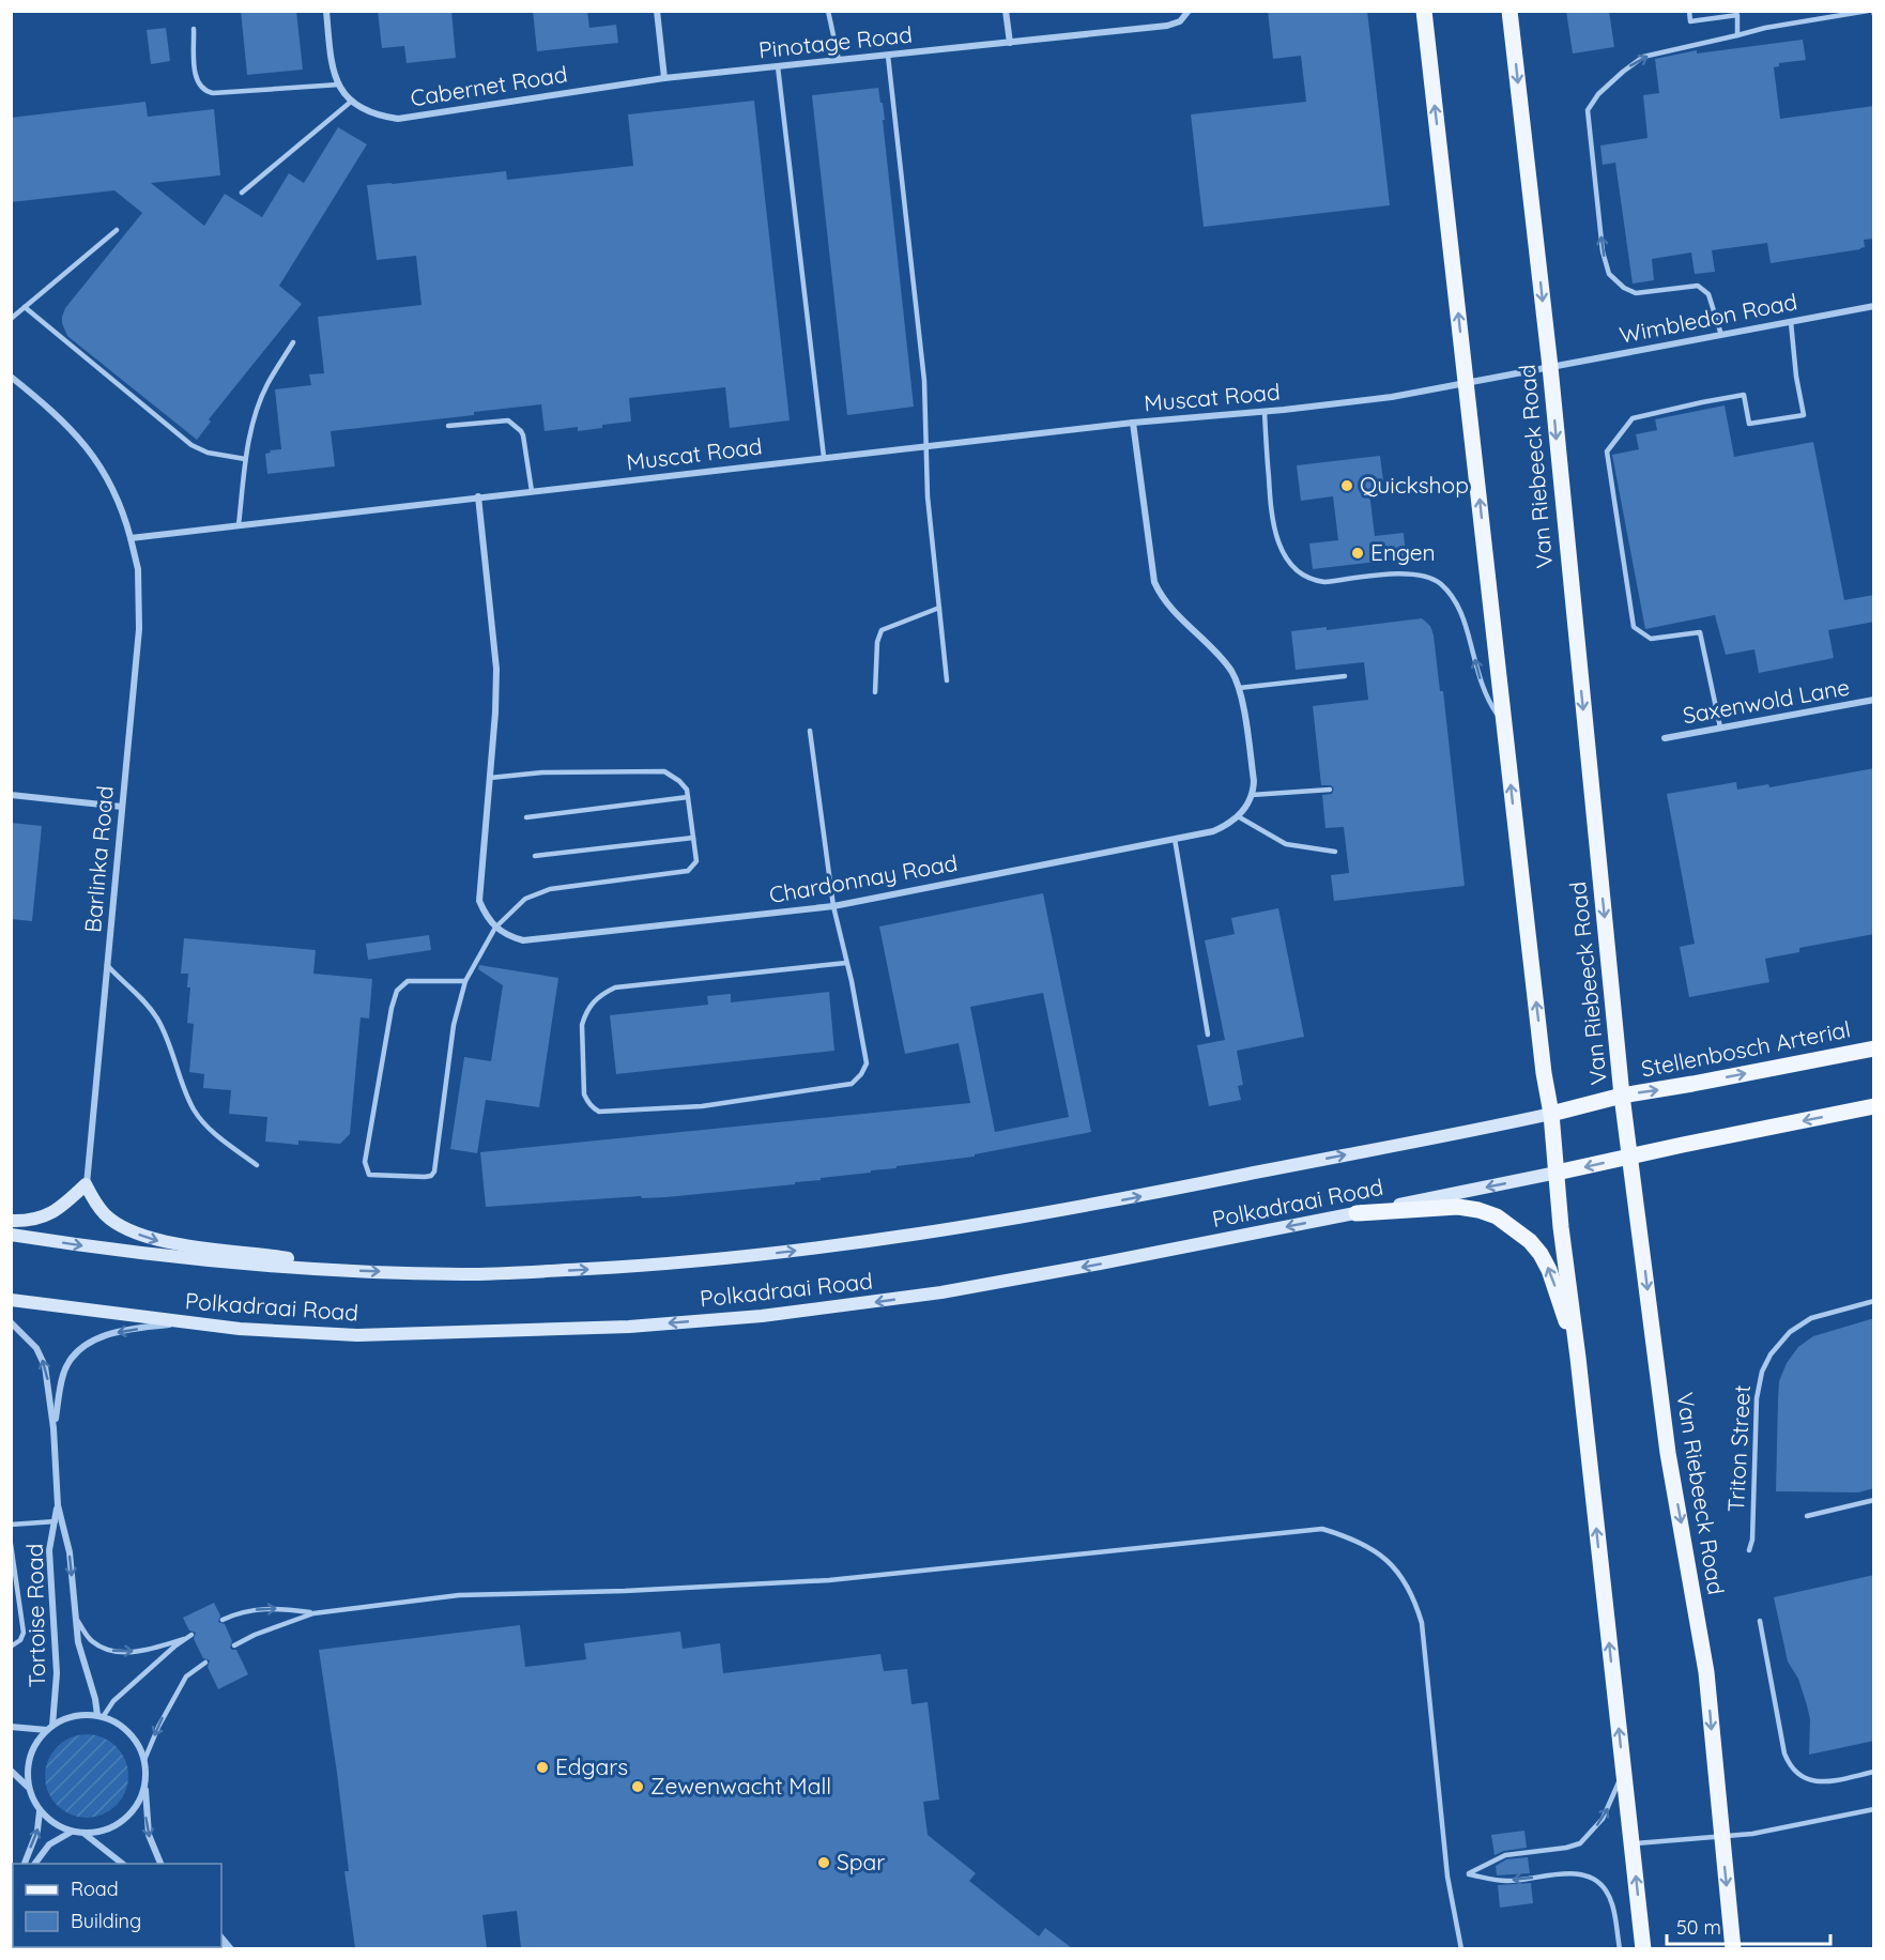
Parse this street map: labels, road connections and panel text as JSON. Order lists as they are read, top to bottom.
{
  "streets": {
    "main road": ["Van Riebeeck Road", "Stellenbosch Arterial", "Polkadraai Road"],
    "street": [
      "Pinotage Road",
      "Cabernet Road",
      "Wimbledon Road",
      "Muscat Road",
      "Saxenwold Lane",
      "Barlinka Road",
      "Chardonnay Road",
      "Tortoise Road"
    ],
    "lane": ["Triton Street"]
  },
  "crossings": [
    ["Pinotage Road", "Cabernet Road"],
    ["Wimbledon Road", "Muscat Road"],
    ["Wimbledon Road", "Van Riebeeck Road"],
    ["Muscat Road", "Barlinka Road"],
    ["Van Riebeeck Road", "Stellenbosch Arterial"],
    ["Stellenbosch Arterial", "Polkadraai Road"],
    ["Polkadraai Road", "Tortoise Road"]
  ],
  "places": [
    "Quickshop",
    "Engen",
    "Edgars",
    "Zewenwacht Mall",
    "Spar"
  ],
  "legend": ["Road", "Building"],
  "scale_bar": "50 m"
}
